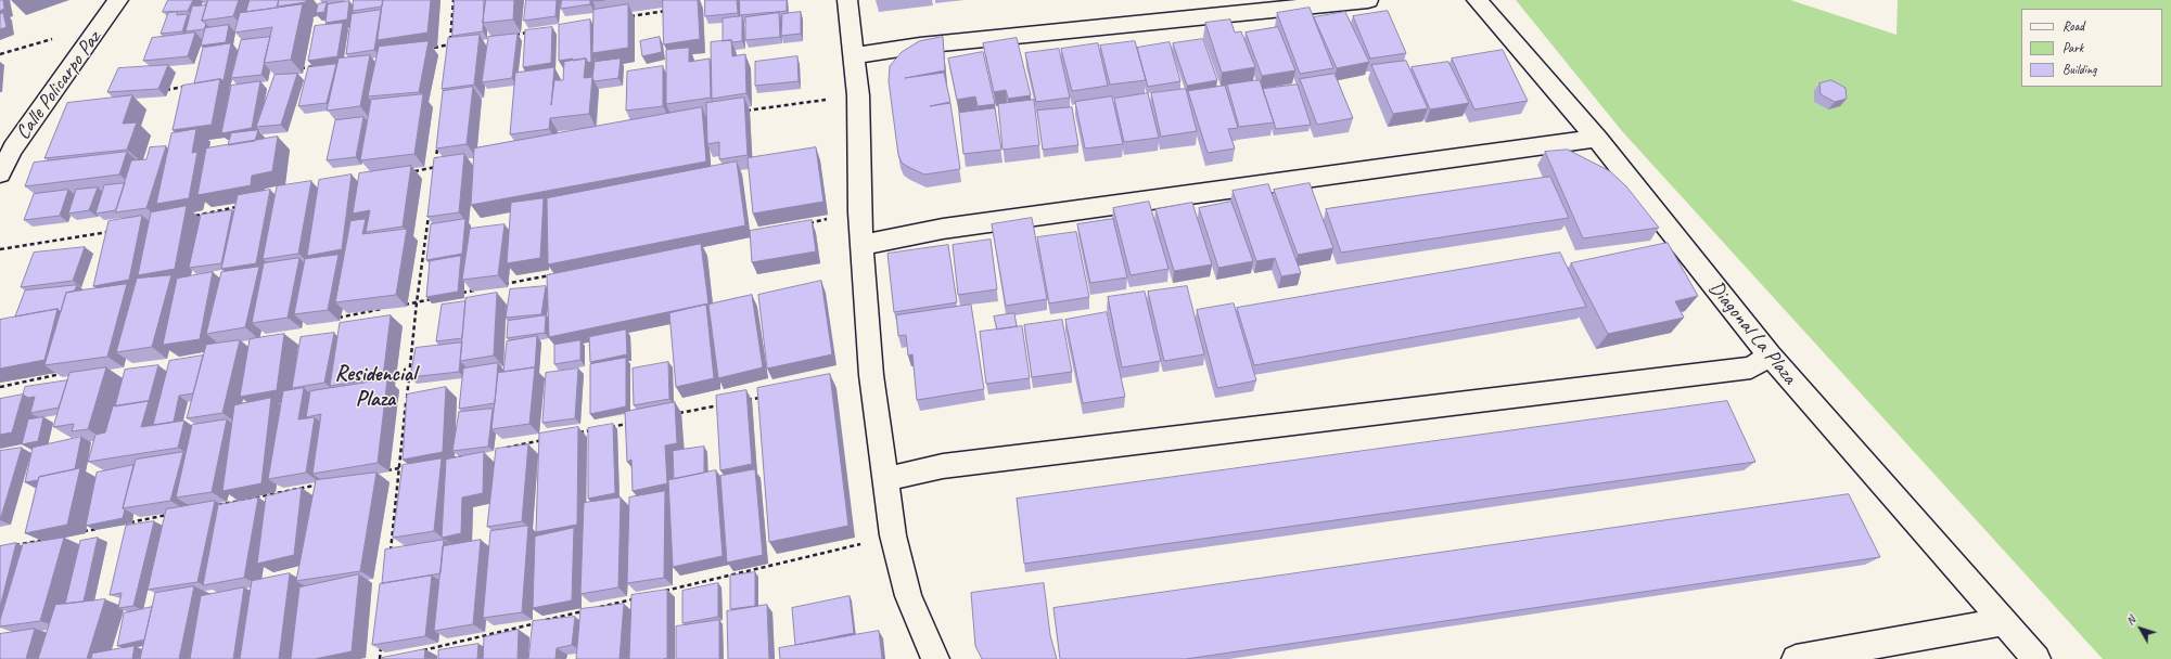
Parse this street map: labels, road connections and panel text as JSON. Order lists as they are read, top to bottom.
{
  "streets": {
    "street": ["Calle Policarpo Paz", "Diagonal La Plaza"]
  },
  "districts": ["Residencial Plaza"],
  "legend": ["Road", "Park", "Building"],
  "north": "top left"
}
